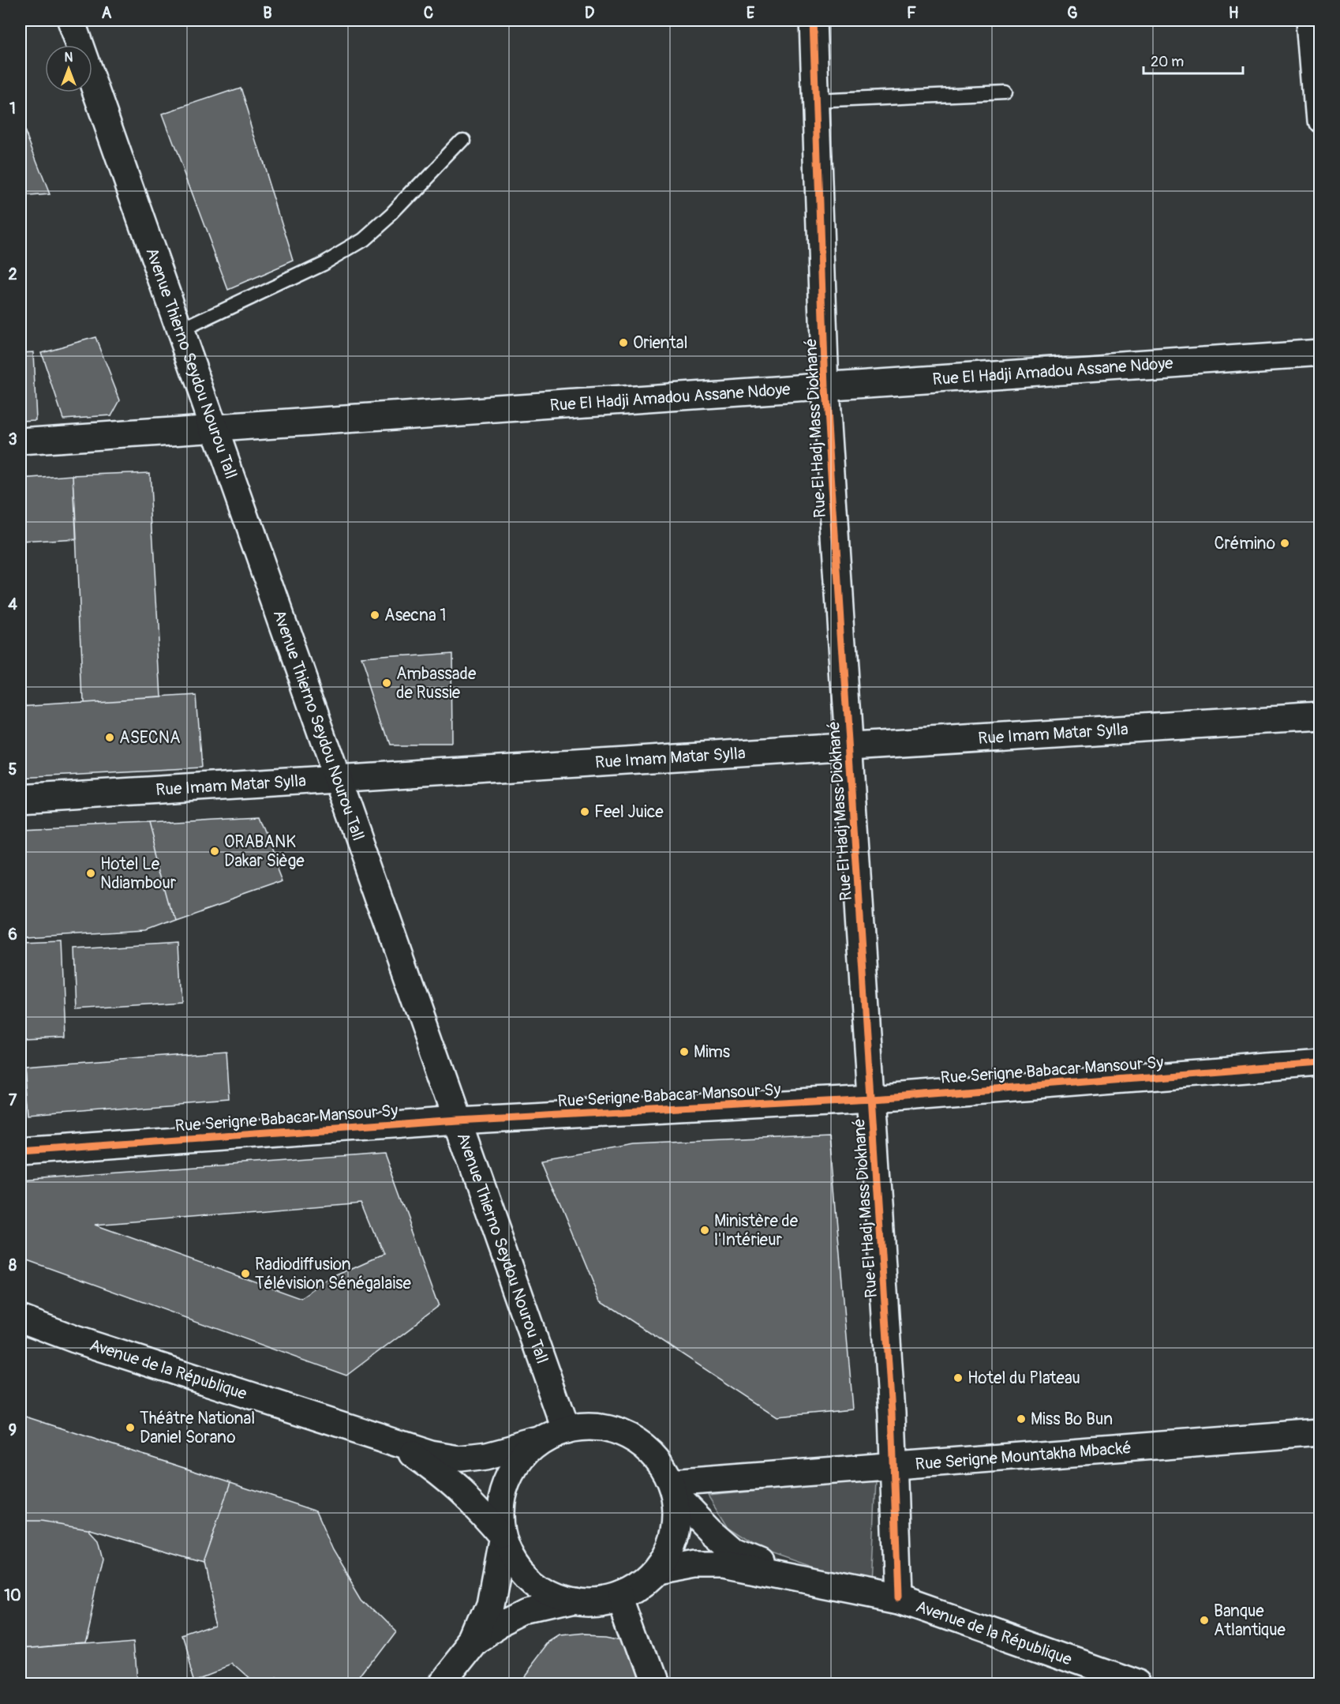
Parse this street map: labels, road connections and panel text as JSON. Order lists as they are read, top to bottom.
{
  "streets": {
    "street": [
      "Avenue Thierno Seydou Nourou Tall",
      "Rue El Hadji Amadou Assane Ndoye",
      "Rue El Hadj Mass Diokhané",
      "Rue Imam Matar Sylla",
      "Rue Serigne Babacar Mansour Sy",
      "Avenue de la République",
      "Rue Serigne Mountakha Mbacké"
    ]
  },
  "crossings": [
    ["Avenue Thierno Seydou Nourou Tall", "Rue El Hadji Amadou Assane Ndoye"],
    ["Avenue Thierno Seydou Nourou Tall", "Rue Imam Matar Sylla"],
    ["Avenue Thierno Seydou Nourou Tall", "Rue Serigne Babacar Mansour Sy"],
    ["Rue El Hadji Amadou Assane Ndoye", "Rue El Hadj Mass Diokhané"],
    ["Rue El Hadj Mass Diokhané", "Rue Imam Matar Sylla"],
    ["Rue El Hadj Mass Diokhané", "Rue Serigne Babacar Mansour Sy"],
    ["Rue El Hadj Mass Diokhané", "Avenue de la République"],
    ["Rue El Hadj Mass Diokhané", "Rue Serigne Mountakha Mbacké"],
    ["Avenue de la République", "Rue Serigne Mountakha Mbacké"]
  ],
  "places": [
    "Oriental",
    "Crémino",
    "Asecna 1",
    "Ambassade de Russie",
    "ASECNA",
    "Feel Juice",
    "ORABANK Dakar Siège",
    "Hotel Le Ndiambour",
    "Mims",
    "Ministère de l'Intérieur",
    "Radiodiffusion Télévision Sénégalaise",
    "Hotel du Plateau",
    "Miss Bo Bun",
    "Théâtre National Daniel Sorano",
    "Banque Atlantique"
  ],
  "scale_bar": "20 m",
  "north": "top",
  "grid": {
    "columns": [
      "A",
      "B",
      "C",
      "D",
      "E",
      "F",
      "G",
      "H"
    ],
    "rows": [
      "1",
      "2",
      "3",
      "4",
      "5",
      "6",
      "7",
      "8",
      "9",
      "10"
    ]
  }
}
